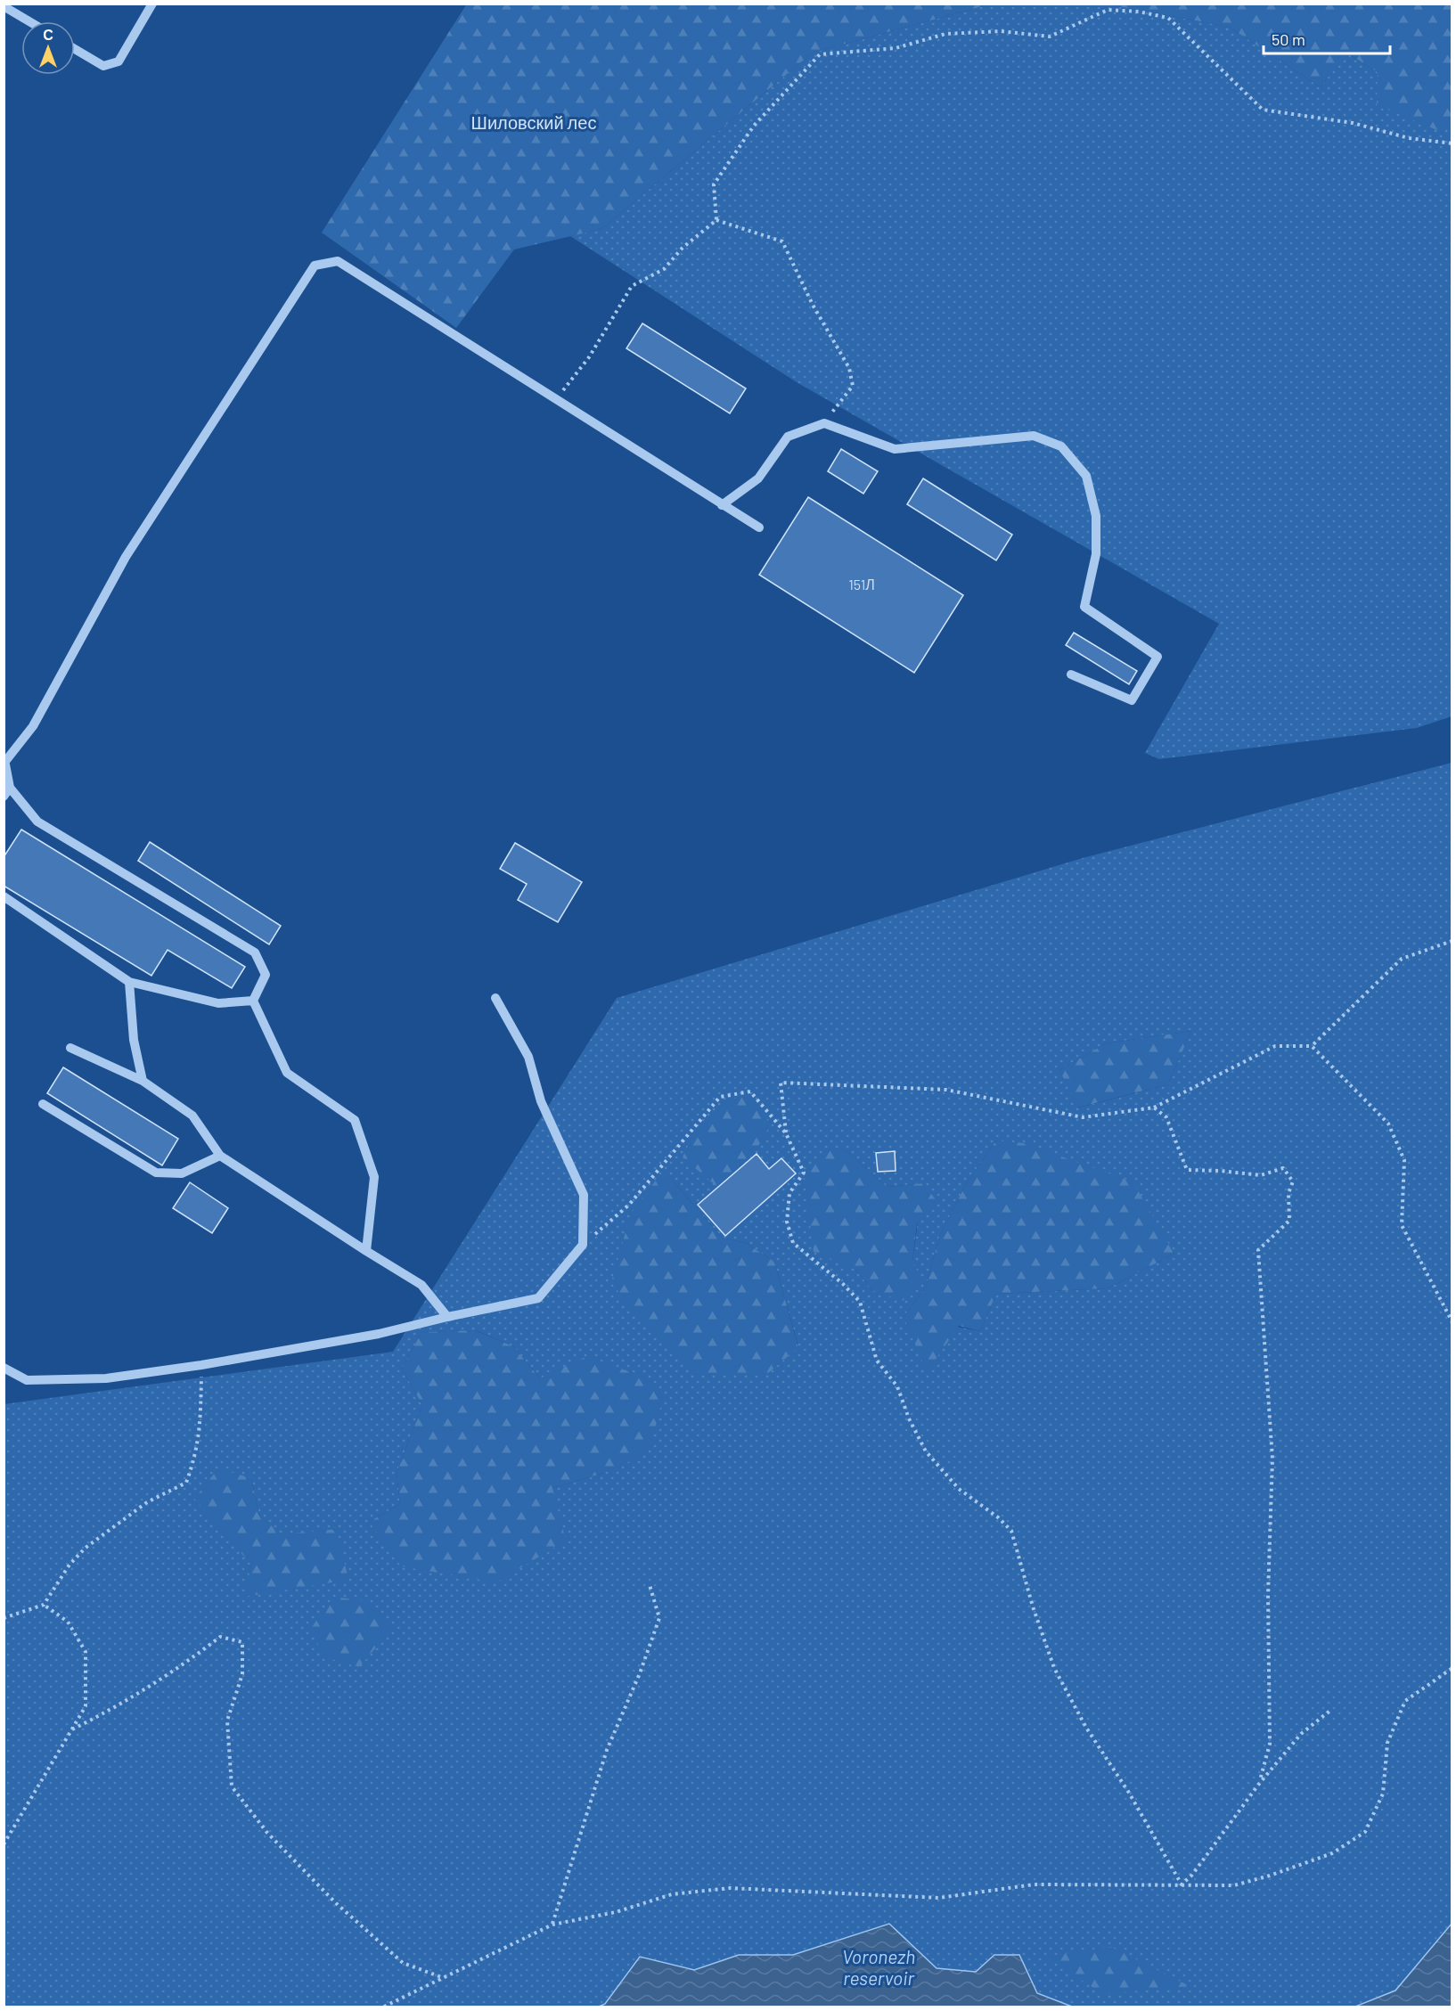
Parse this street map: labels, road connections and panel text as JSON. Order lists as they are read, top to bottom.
{
  "water": ["Voronezh reservoir"],
  "parks": ["Шиловский лес"],
  "house_numbers": ["151Л"],
  "scale_bar": "50 m",
  "north": "top"
}
